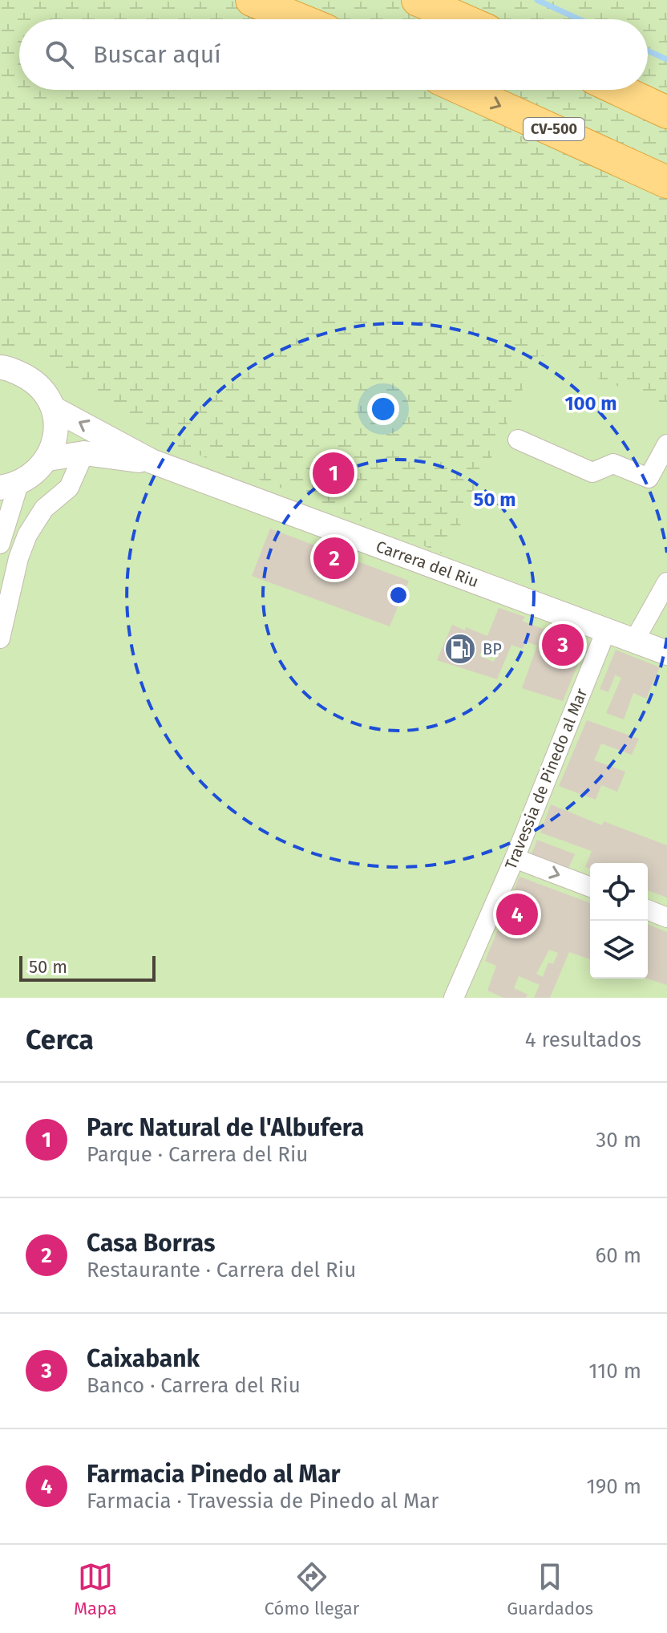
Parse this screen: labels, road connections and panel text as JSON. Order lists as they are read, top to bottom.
{
  "streets": {
    "highway": ["CV-500"],
    "street": ["Carrera del Riu", "Travessia de Pinedo al Mar"]
  },
  "crossings": [
    ["Carrera del Riu", "Travessia de Pinedo al Mar"]
  ],
  "places": {
    "fuel station": ["BP"]
  },
  "scale_bar": "50 m",
  "page": {
    "search": "Buscar aquí",
    "pins": [
      "1",
      "2",
      "3",
      "4"
    ],
    "scale": "50 m",
    "heading": ["Cerca", "4 resultados"],
    "list": [
      {
        "mark": "1",
        "name": "Parc Natural de l'Albufera",
        "note": "Parque · Carrera del Riu",
        "value": "30 m"
      },
      {
        "mark": "2",
        "name": "Casa Borras",
        "note": "Restaurante · Carrera del Riu",
        "value": "60 m"
      },
      {
        "mark": "3",
        "name": "Caixabank",
        "note": "Banco · Carrera del Riu",
        "value": "110 m"
      },
      {
        "mark": "4",
        "name": "Farmacia Pinedo al Mar",
        "note": "Farmacia · Travessia de Pinedo al Mar",
        "value": "190 m"
      }
    ],
    "nav": ["Mapa", "Cómo llegar", "Guardados"]
  },
  "rings": ["100 m", "50 m"]
}
